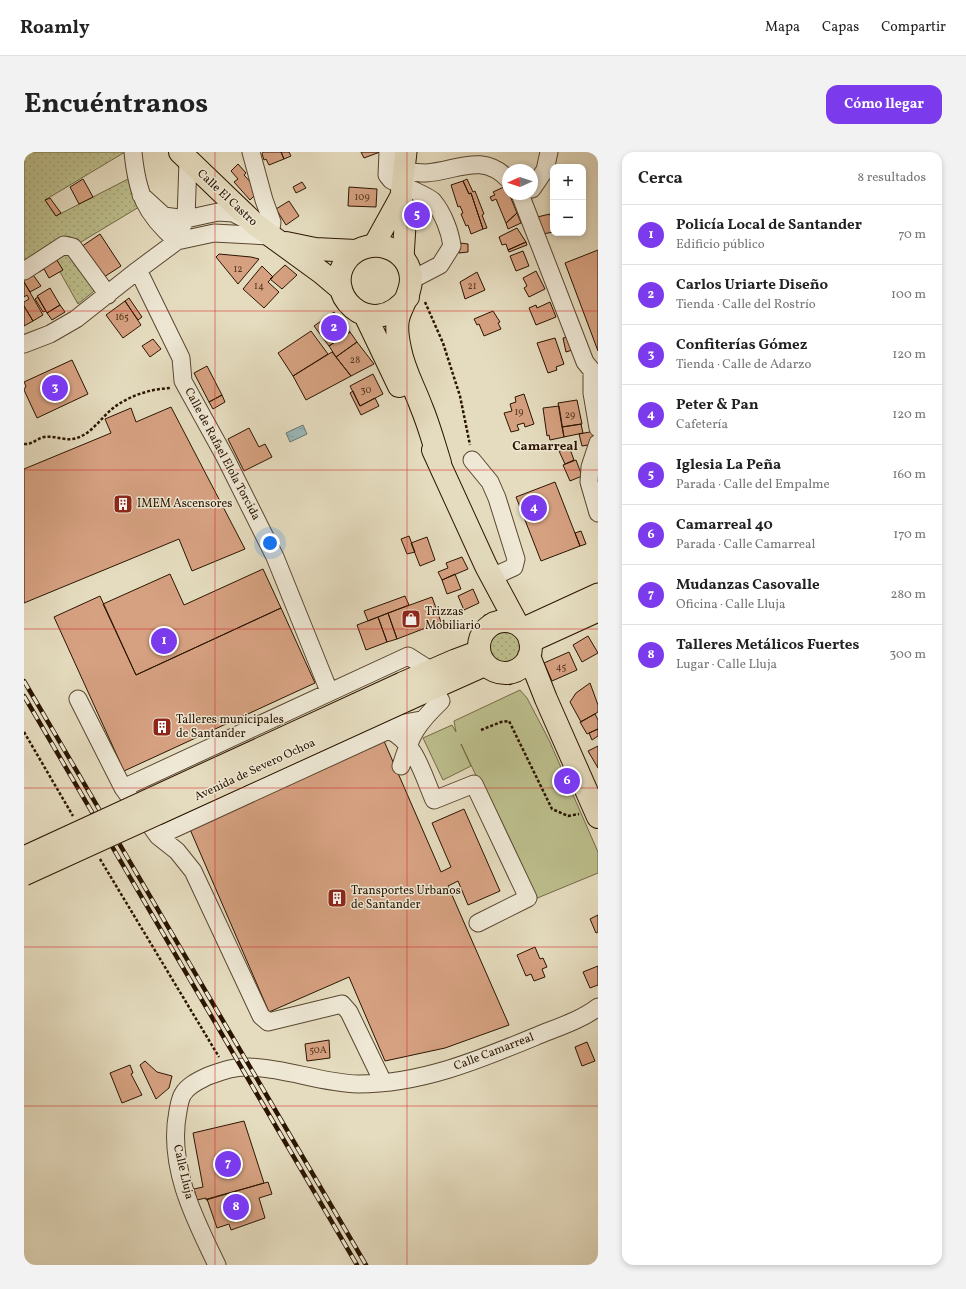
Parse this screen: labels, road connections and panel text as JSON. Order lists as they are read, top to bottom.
{
  "streets": {
    "highway": ["Calle El Castro"],
    "main road": ["Avenida de Severo Ochoa"],
    "street": ["Calle de Rafael Elola Torcida", "Calle Camarreal", "Calle Lluja"]
  },
  "crossings": [
    ["Calle Camarreal", "Calle Lluja"]
  ],
  "districts": ["Camarreal"],
  "places": {
    "building": ["IMEM Ascensores", "Talleres municipales de Santander", "Transportes Urbanos de Santander"],
    "shop": ["Trizzas Mobiliario"]
  },
  "house_numbers": [
    "109",
    "12",
    "14",
    "21",
    "165",
    "28",
    "30",
    "19",
    "29",
    "45",
    "50A"
  ],
  "north": "left",
  "page": {
    "header": "Roamly",
    "nav": ["Mapa", "Capas", "Compartir"],
    "title": "Encuéntranos",
    "buttons": "Cómo llegar",
    "heading": ["Cerca", "8 resultados"],
    "map_buttons": ["+", "−"],
    "pins": [
      "5",
      "2",
      "3",
      "4",
      "1",
      "6",
      "7",
      "8"
    ],
    "list": [
      {
        "mark": "1",
        "name": "Policía Local de Santander",
        "note": "Edificio público",
        "value": "70 m"
      },
      {
        "mark": "2",
        "name": "Carlos Uriarte Diseño",
        "note": "Tienda · Calle del Rostrío",
        "value": "100 m"
      },
      {
        "mark": "3",
        "name": "Confiterías Gómez",
        "note": "Tienda · Calle de Adarzo",
        "value": "120 m"
      },
      {
        "mark": "4",
        "name": "Peter & Pan",
        "note": "Cafetería",
        "value": "120 m"
      },
      {
        "mark": "5",
        "name": "Iglesia La Peña",
        "note": "Parada · Calle del Empalme",
        "value": "160 m"
      },
      {
        "mark": "6",
        "name": "Camarreal 40",
        "note": "Parada · Calle Camarreal",
        "value": "170 m"
      },
      {
        "mark": "7",
        "name": "Mudanzas Casovalle",
        "note": "Oficina · Calle Lluja",
        "value": "280 m"
      },
      {
        "mark": "8",
        "name": "Talleres Metálicos Fuertes",
        "note": "Lugar · Calle Lluja",
        "value": "300 m"
      }
    ]
  }
}
